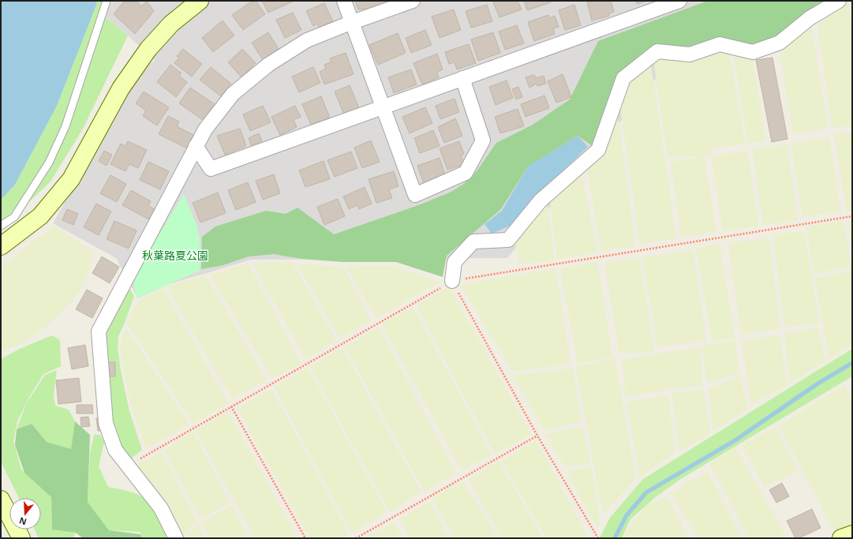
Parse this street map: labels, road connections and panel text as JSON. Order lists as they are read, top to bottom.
{
  "parks": ["秋葉路夏公園"],
  "north": "bottom"
}
